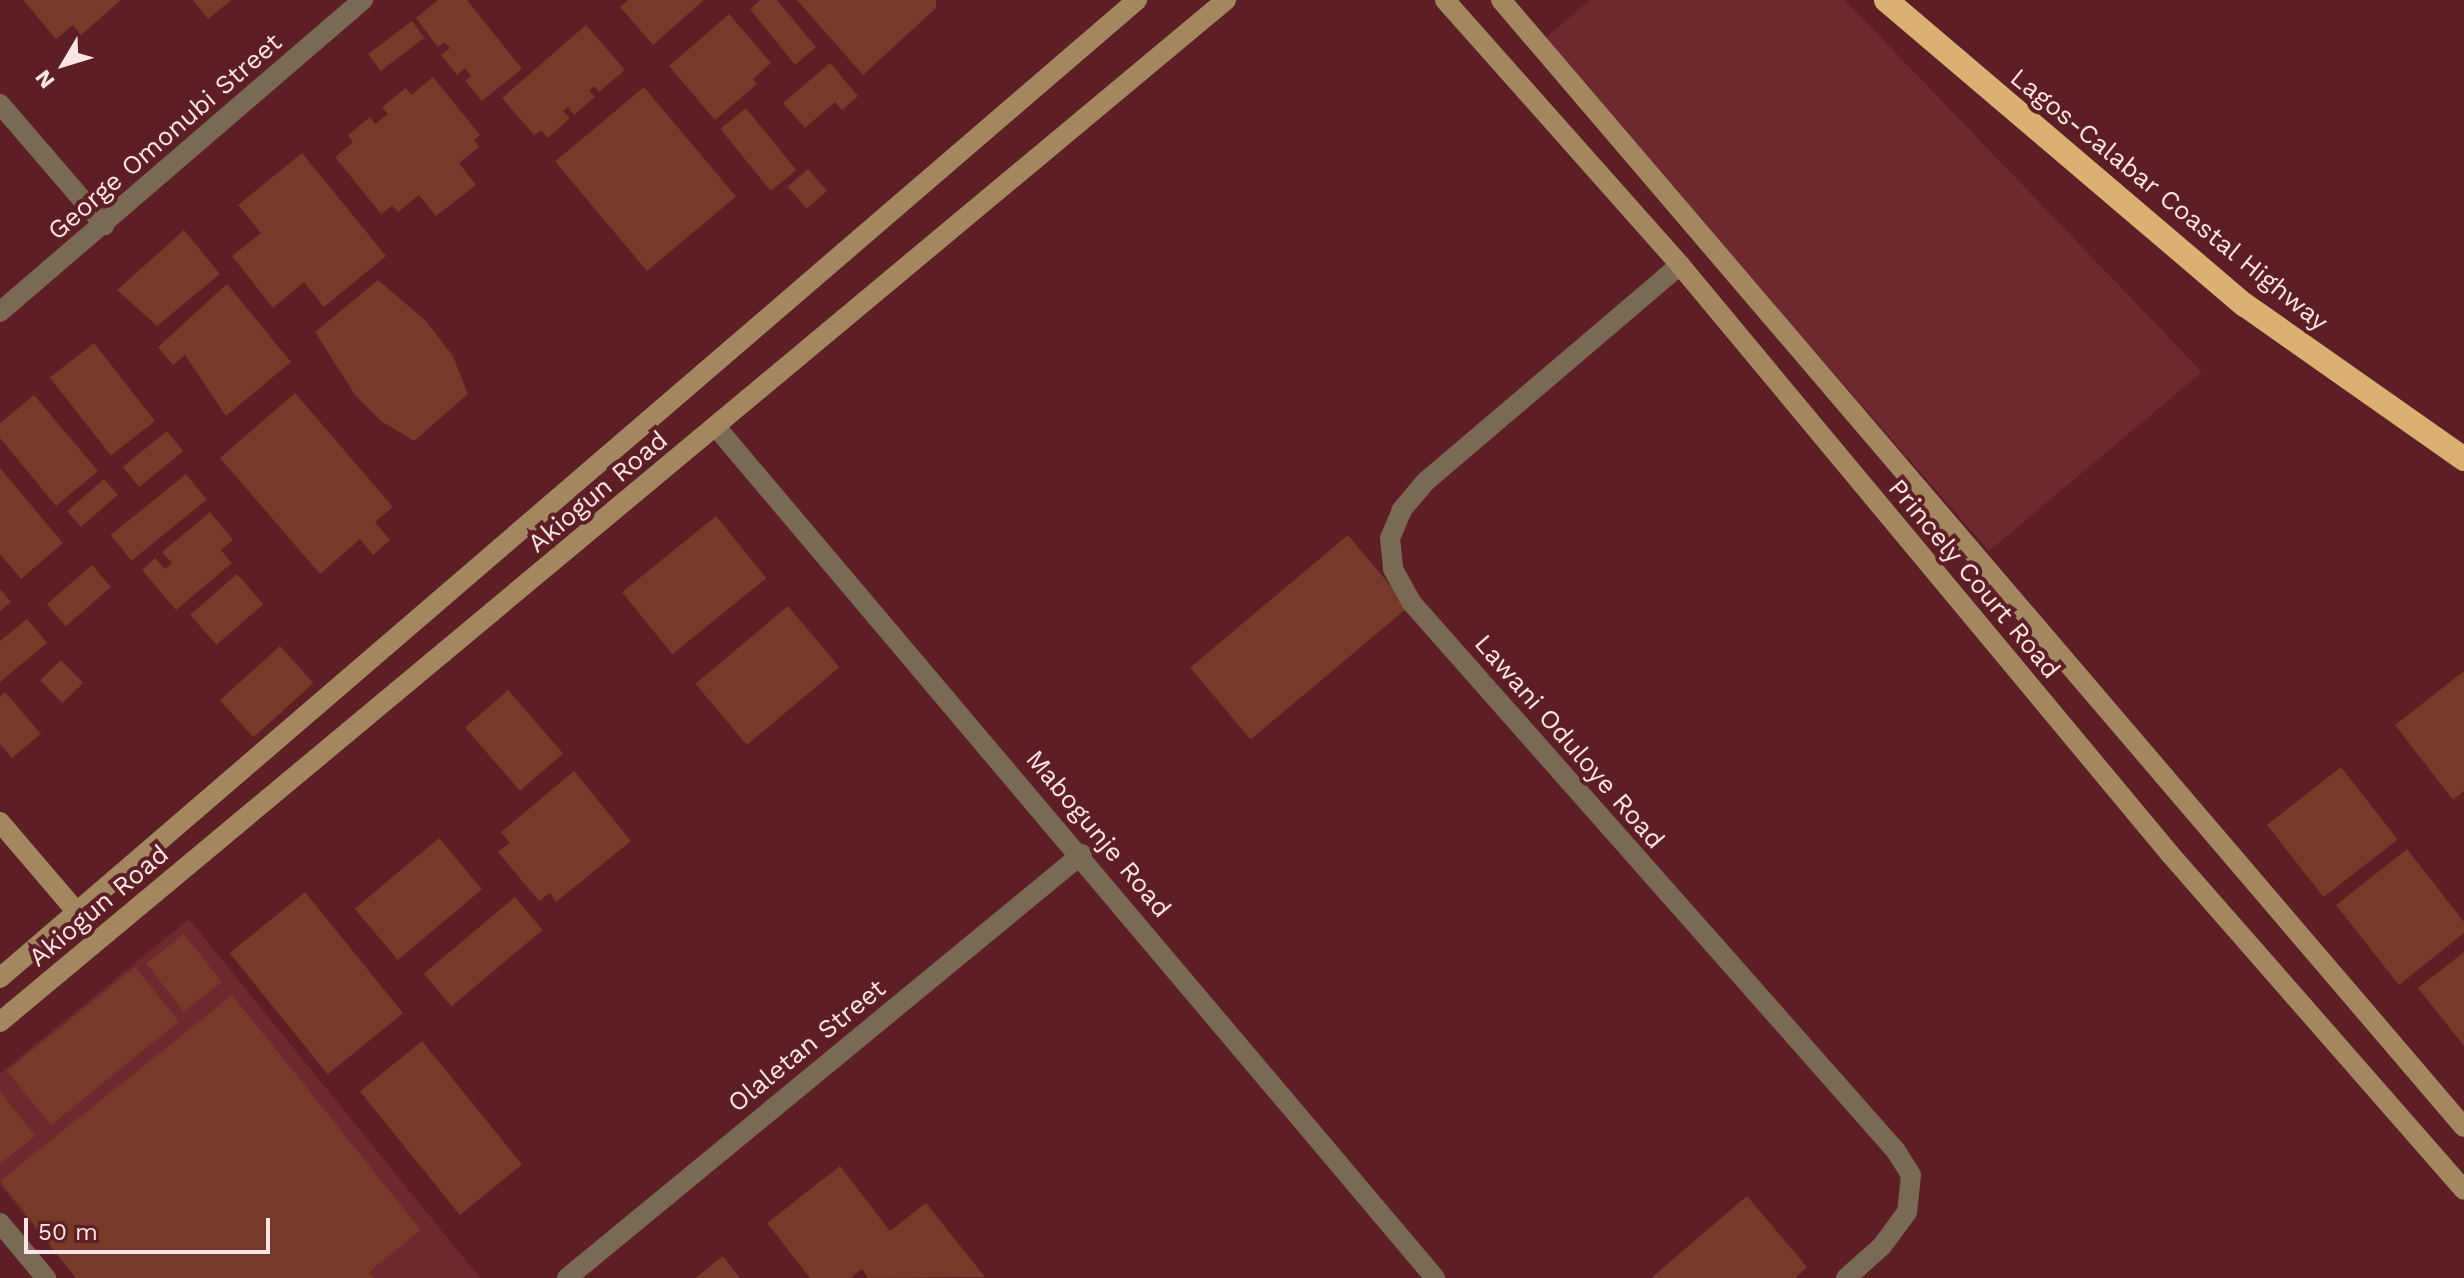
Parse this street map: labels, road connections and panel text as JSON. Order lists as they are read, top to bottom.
{
  "streets": {
    "highway": ["Lagos-Calabar Coastal Highway"],
    "street": [
      "George Omonubi Street",
      "Akiogun Road",
      "Princely Court Road",
      "Lawani Oduloye Road",
      "Mabogunje Road",
      "Olaletan Street"
    ]
  },
  "crossings": [
    ["Akiogun Road", "Mabogunje Road"],
    ["Princely Court Road", "Lawani Oduloye Road"],
    ["Mabogunje Road", "Olaletan Street"]
  ],
  "scale_bar": "50 m",
  "north": "bottom left"
}
